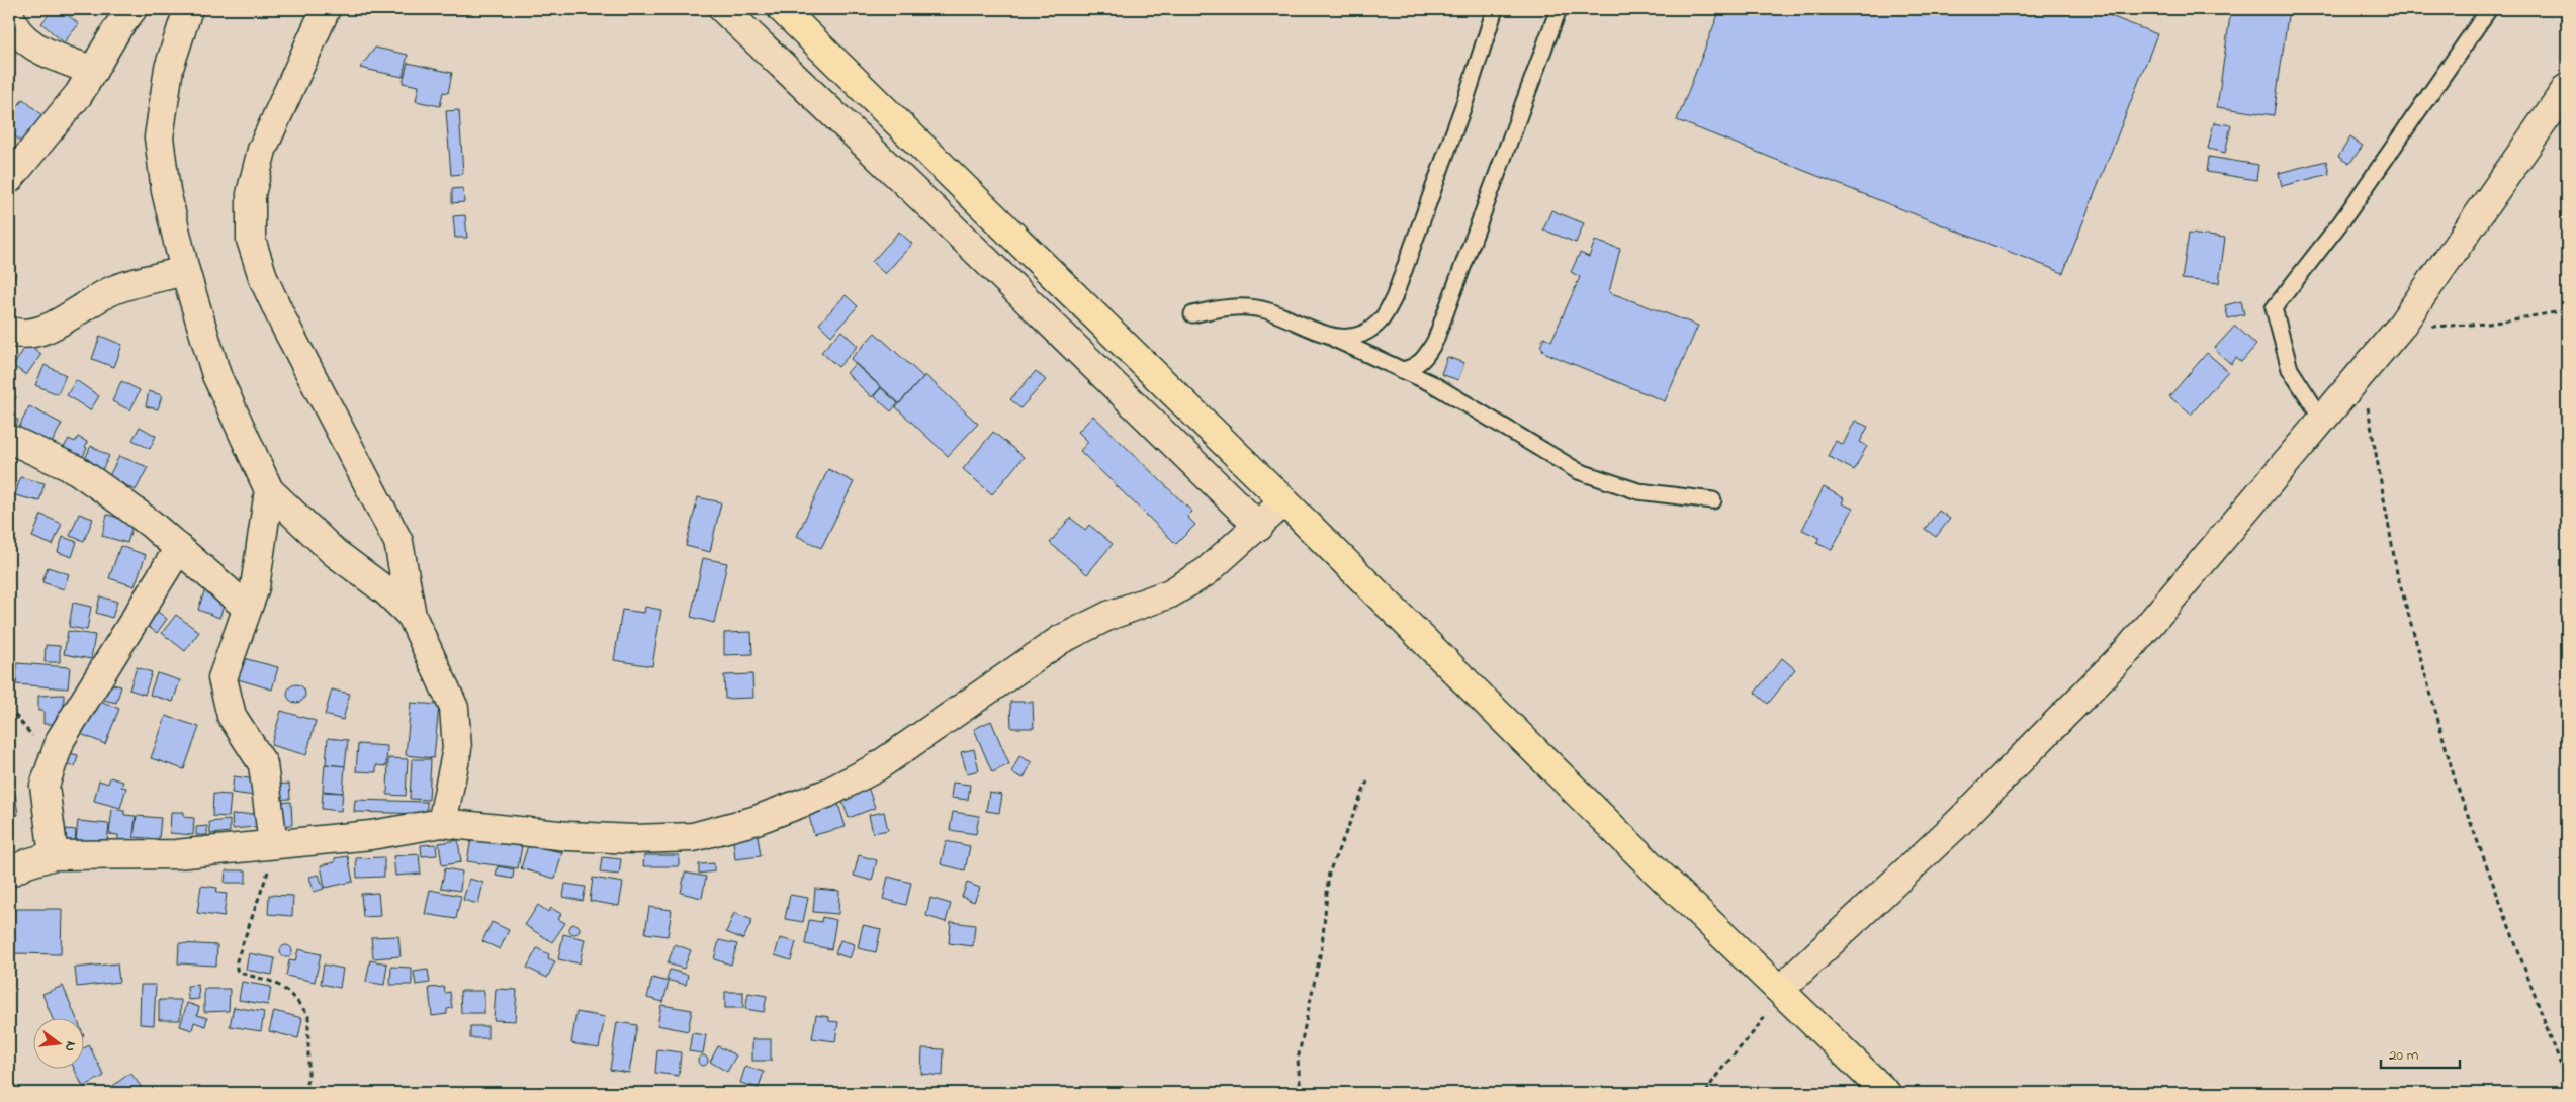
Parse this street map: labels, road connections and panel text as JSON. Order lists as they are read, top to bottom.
{
  "scale_bar": "20 m",
  "north": "right"
}
